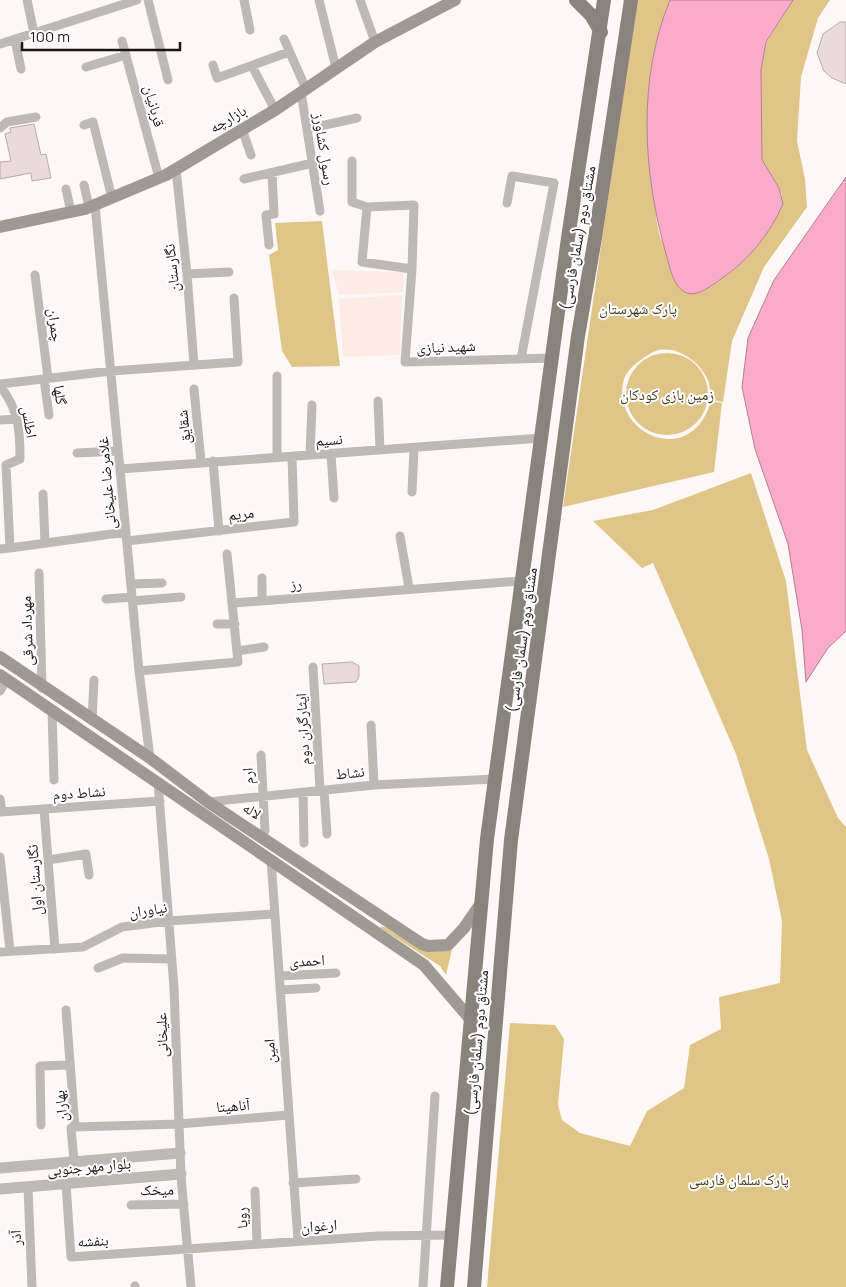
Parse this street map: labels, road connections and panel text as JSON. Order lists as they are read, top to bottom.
{
  "streets": {
    "main road": ["بازارچه", "مشتاق دوم (سلمان فارسی)", "لاله"],
    "street": [
      "قربانیان",
      "رسول کشاورز",
      "نگارستان",
      "چمران",
      "شهید نیازی",
      "گلها",
      "اطلس",
      "شقایق",
      "نسیم",
      "غلامرضا علیخانی",
      "مریم",
      "رز",
      "مهرداد شرقی",
      "ایثارگران دوم",
      "نشاط",
      "ارم",
      "نشاط دوم",
      "نگارستان اول",
      "نیاوران",
      "احمدی",
      "علیخانی",
      "امین",
      "بهاران",
      "آناهیتا",
      "بلوار مهر جنوبی",
      "میخک",
      "رویا",
      "ارغوان",
      "آذر",
      "بنفشه"
    ]
  },
  "crossings": [
    ["قربانیان", "بازارچه"],
    ["بازارچه", "رسول کشاورز"],
    ["بازارچه", "نگارستان"],
    ["بازارچه", "غلامرضا علیخانی"],
    ["مشتاق دوم (سلمان فارسی)", "شهید نیازی"],
    ["مشتاق دوم (سلمان فارسی)", "نسیم"],
    ["مشتاق دوم (سلمان فارسی)", "رز"],
    ["مشتاق دوم (سلمان فارسی)", "نشاط"],
    ["مشتاق دوم (سلمان فارسی)", "لاله"],
    ["مشتاق دوم (سلمان فارسی)", "ارغوان"],
    ["چمران", "گلها"],
    ["شقایق", "نسیم"],
    ["نسیم", "غلامرضا علیخانی"],
    ["نسیم", "مریم"],
    ["غلامرضا علیخانی", "مریم"],
    ["غلامرضا علیخانی", "لاله"],
    ["مهرداد شرقی", "لاله"],
    ["ایثارگران دوم", "نشاط"],
    ["نشاط", "ارم"],
    ["نشاط", "لاله"],
    ["نشاط دوم", "نگارستان اول"],
    ["نشاط دوم", "علیخانی"],
    ["لاله", "علیخانی"],
    ["لاله", "امین"],
    ["نگارستان اول", "نیاوران"],
    ["نیاوران", "علیخانی"],
    ["نیاوران", "امین"],
    ["احمدی", "امین"],
    ["علیخانی", "بهاران"],
    ["علیخانی", "آناهیتا"],
    ["علیخانی", "بلوار مهر جنوبی"],
    ["علیخانی", "میخک"],
    ["علیخانی", "ارغوان"],
    ["علیخانی", "بنفشه"],
    ["امین", "آناهیتا"],
    ["امین", "ارغوان"],
    ["بهاران", "آناهیتا"],
    ["بلوار مهر جنوبی", "آذر"],
    ["بلوار مهر جنوبی", "بنفشه"],
    ["رویا", "ارغوان"],
    ["ارغوان", "بنفشه"]
  ],
  "parks": ["پارک شهرستان", "زمین بازی کودکان", "پارک سلمان فارسی"],
  "scale_bar": "100 m"
}
